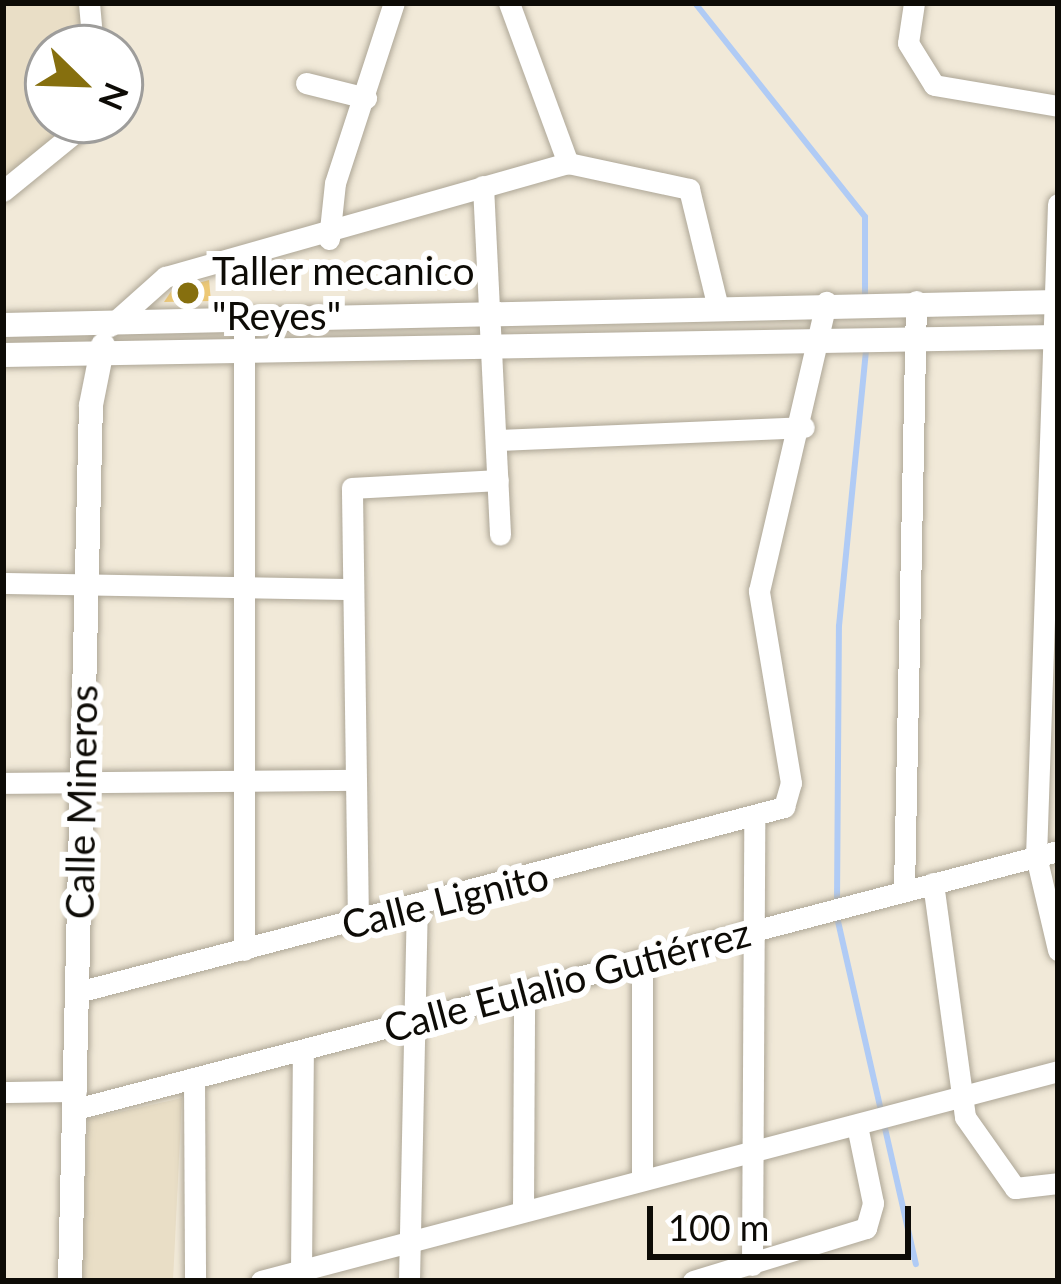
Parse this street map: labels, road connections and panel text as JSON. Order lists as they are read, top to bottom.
{
  "streets": {
    "street": ["Calle Mineros", "Calle Lignito", "Calle Eulalio Gutiérrez"]
  },
  "crossings": [
    ["Calle Mineros", "Calle Lignito"],
    ["Calle Mineros", "Calle Eulalio Gutiérrez"]
  ],
  "places": ["Taller mecanico \"Reyes\""],
  "scale_bar": "100 m",
  "north": "bottom right"
}
